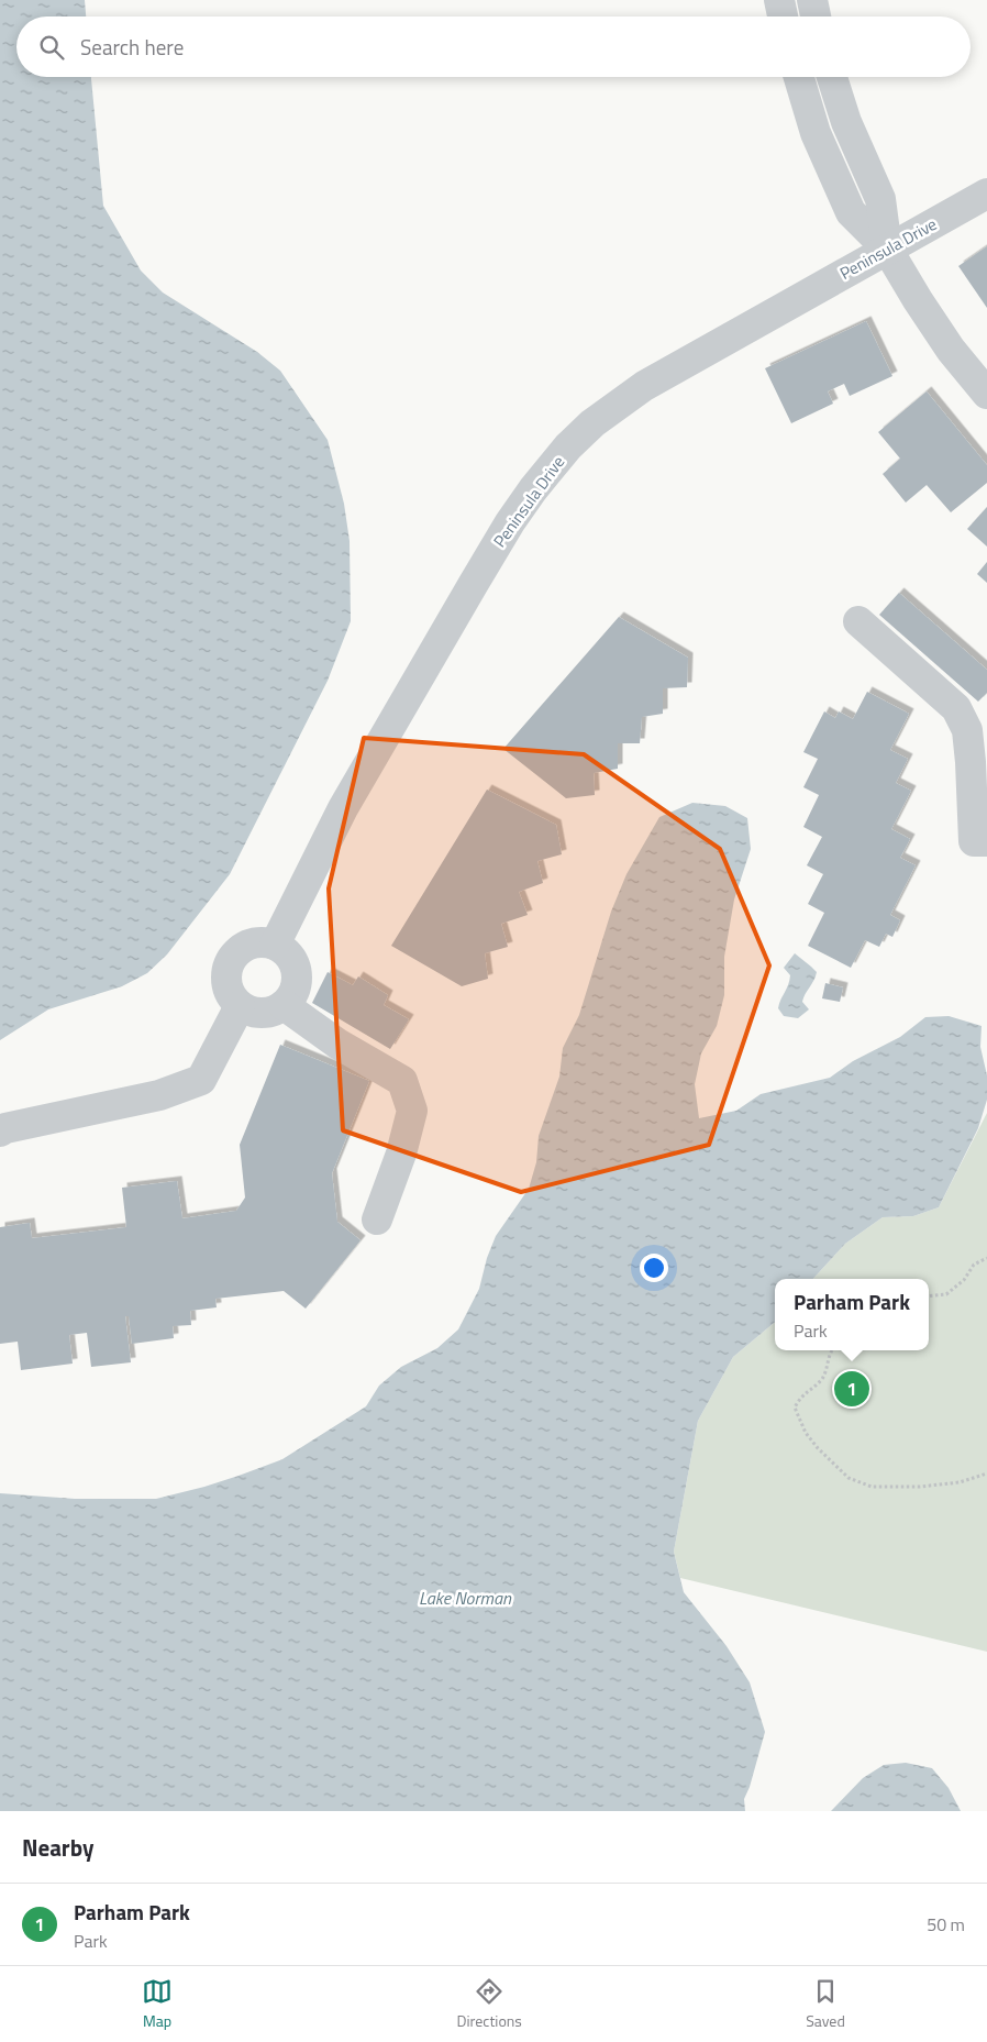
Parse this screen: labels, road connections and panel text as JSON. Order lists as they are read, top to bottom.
{
  "streets": {
    "street": ["Peninsula Drive"]
  },
  "water": ["Lake Norman"],
  "page": {
    "search": "Search here",
    "popup": ["Parham Park", "Park"],
    "pins": "1",
    "heading": "Nearby",
    "list": [
      {
        "mark": "1",
        "name": "Parham Park",
        "note": "Park",
        "value": "50 m"
      }
    ],
    "nav": ["Map", "Directions", "Saved"]
  }
}
